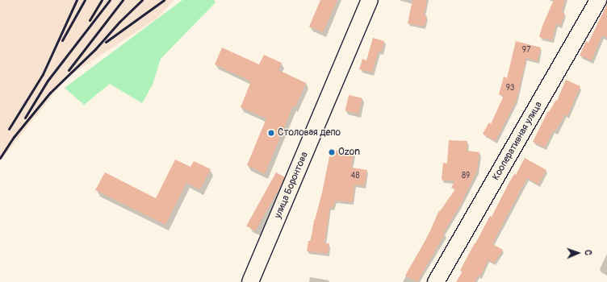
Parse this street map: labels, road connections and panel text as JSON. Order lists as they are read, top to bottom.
{
  "streets": {
    "street": ["Кооперативная улица", "улица Боронтова"]
  },
  "places": ["Столовая депо", "Ozon"],
  "house_numbers": [
    "97",
    "93",
    "48",
    "89"
  ],
  "north": "right"
}
